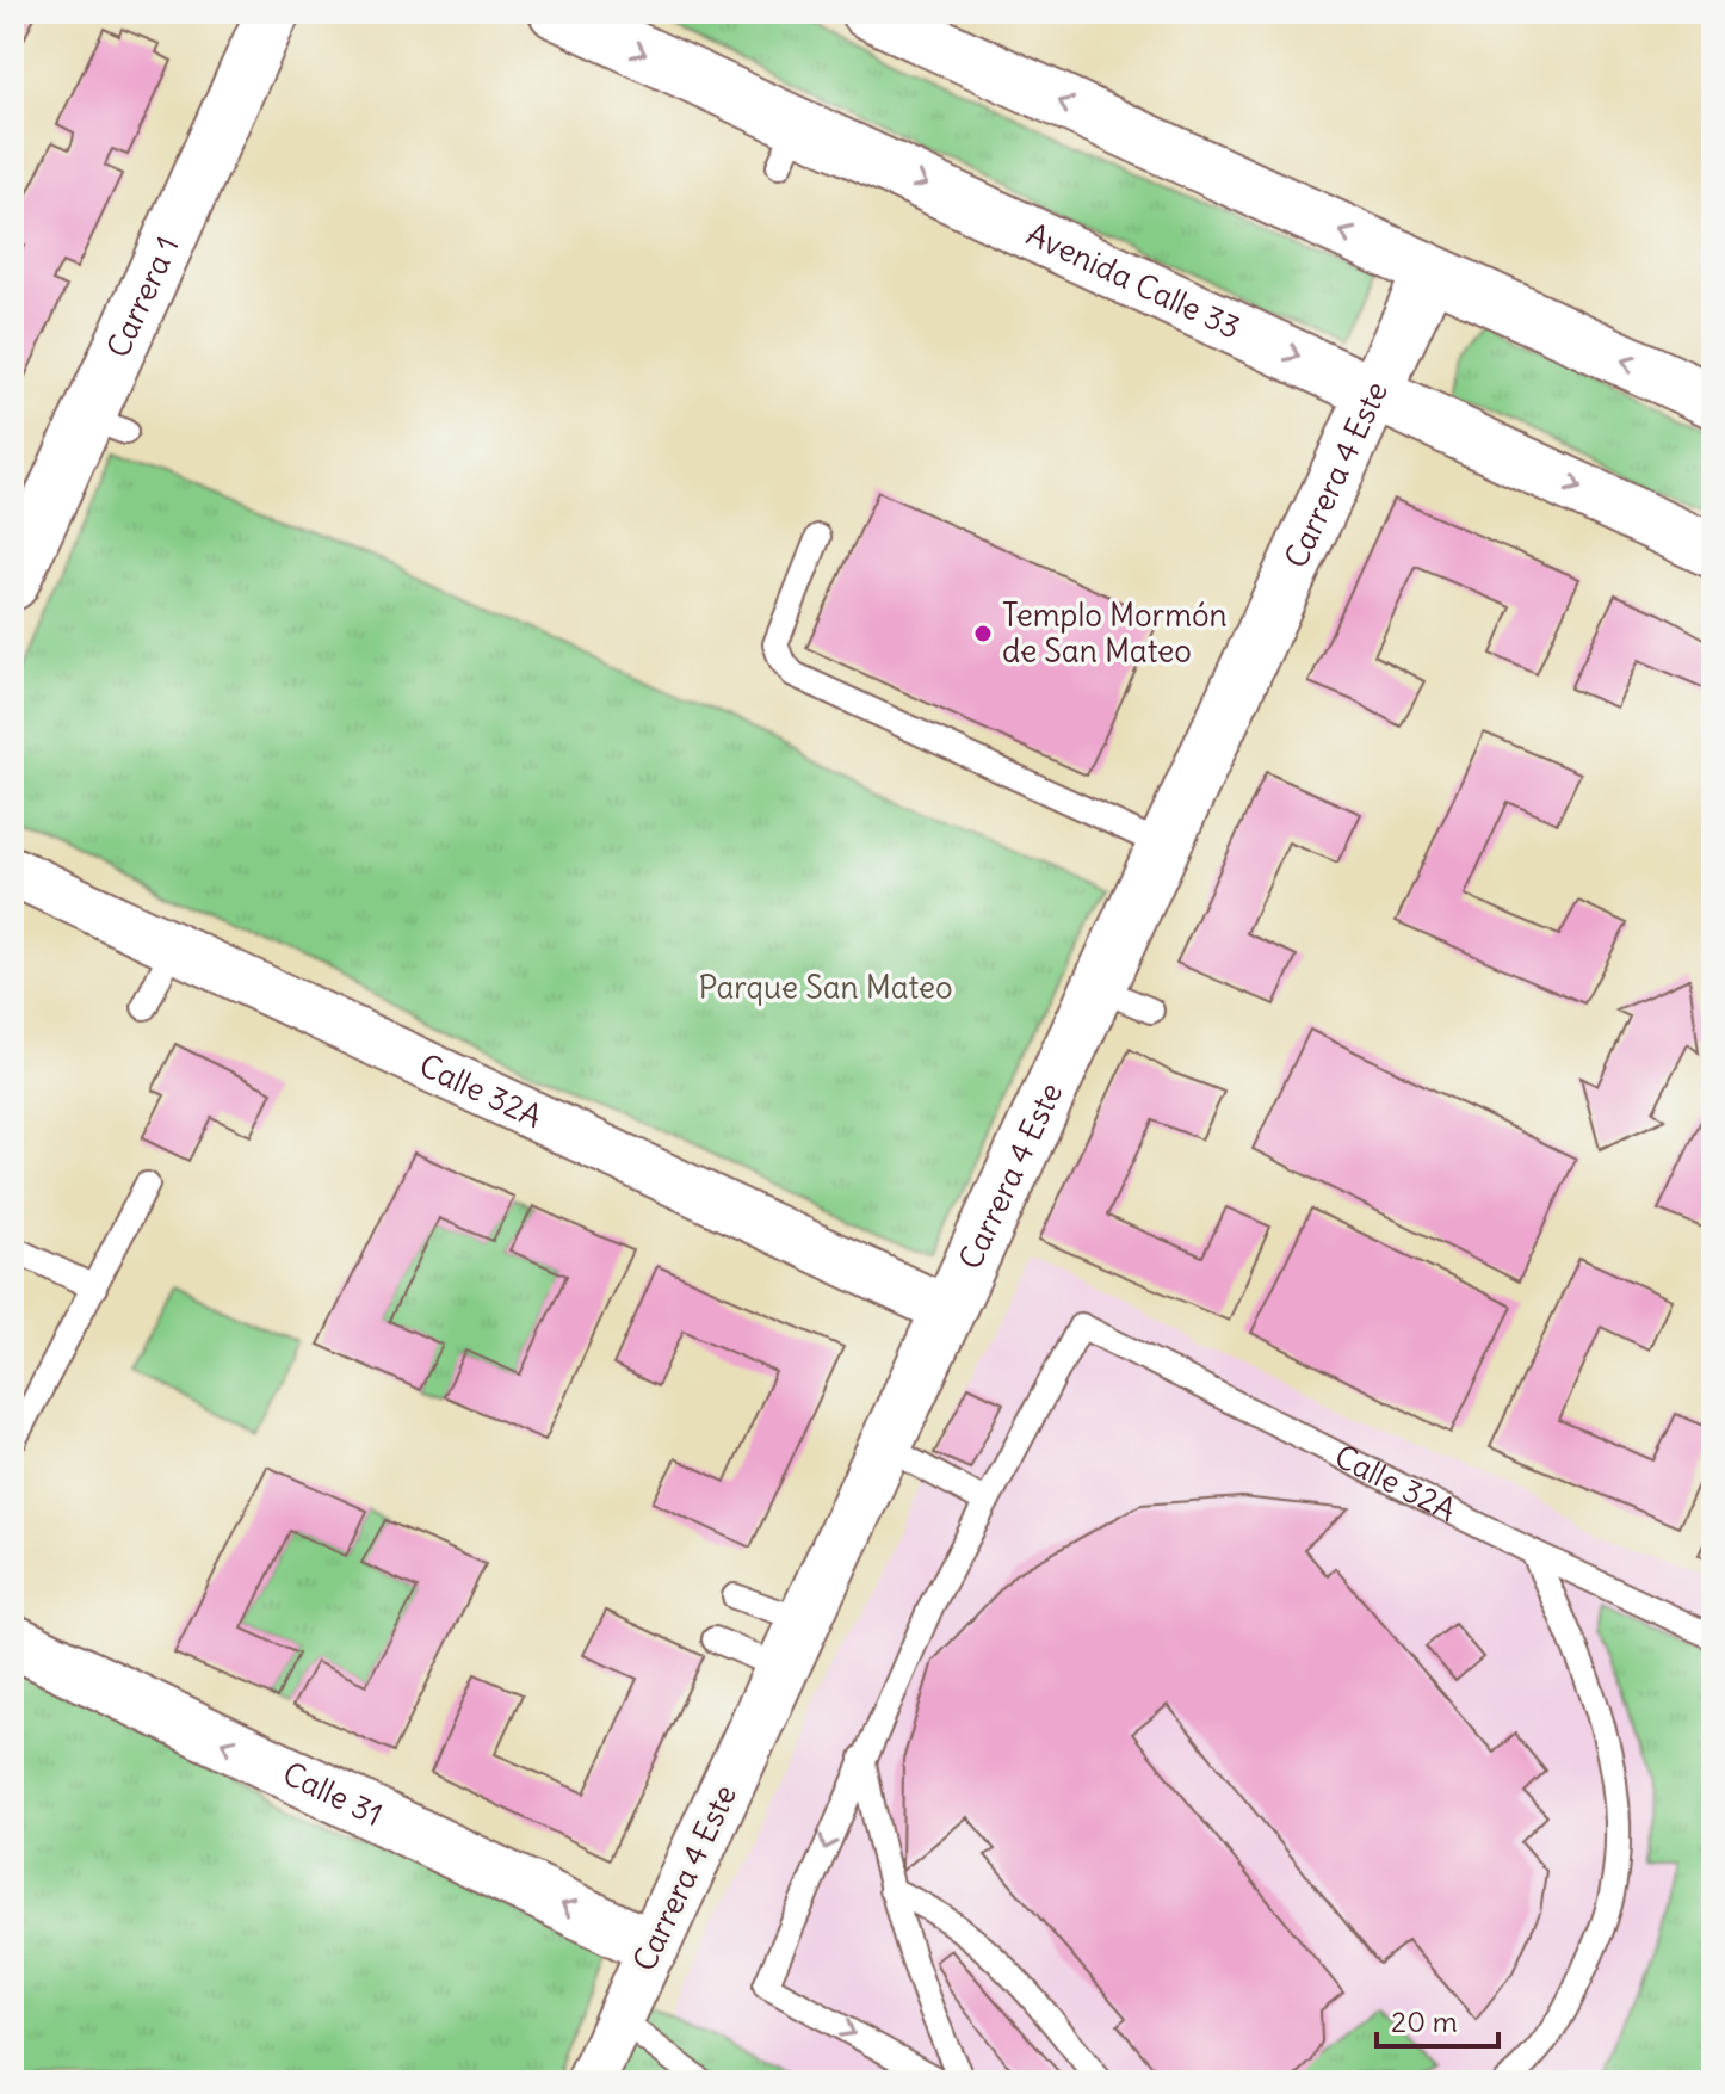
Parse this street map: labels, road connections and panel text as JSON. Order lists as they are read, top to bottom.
{
  "streets": {
    "street": [
      "Avenida Calle 33",
      "Carrera 1",
      "Carrera 4 Este",
      "Calle 32A",
      "Calle 31"
    ]
  },
  "crossings": [
    ["Avenida Calle 33", "Carrera 4 Este"],
    ["Carrera 4 Este", "Calle 32A"],
    ["Carrera 4 Este", "Calle 31"]
  ],
  "one_way": ["Calle 31"],
  "parks": ["Parque San Mateo"],
  "places": ["Templo Mormón de San Mateo"],
  "scale_bar": "20 m"
}
